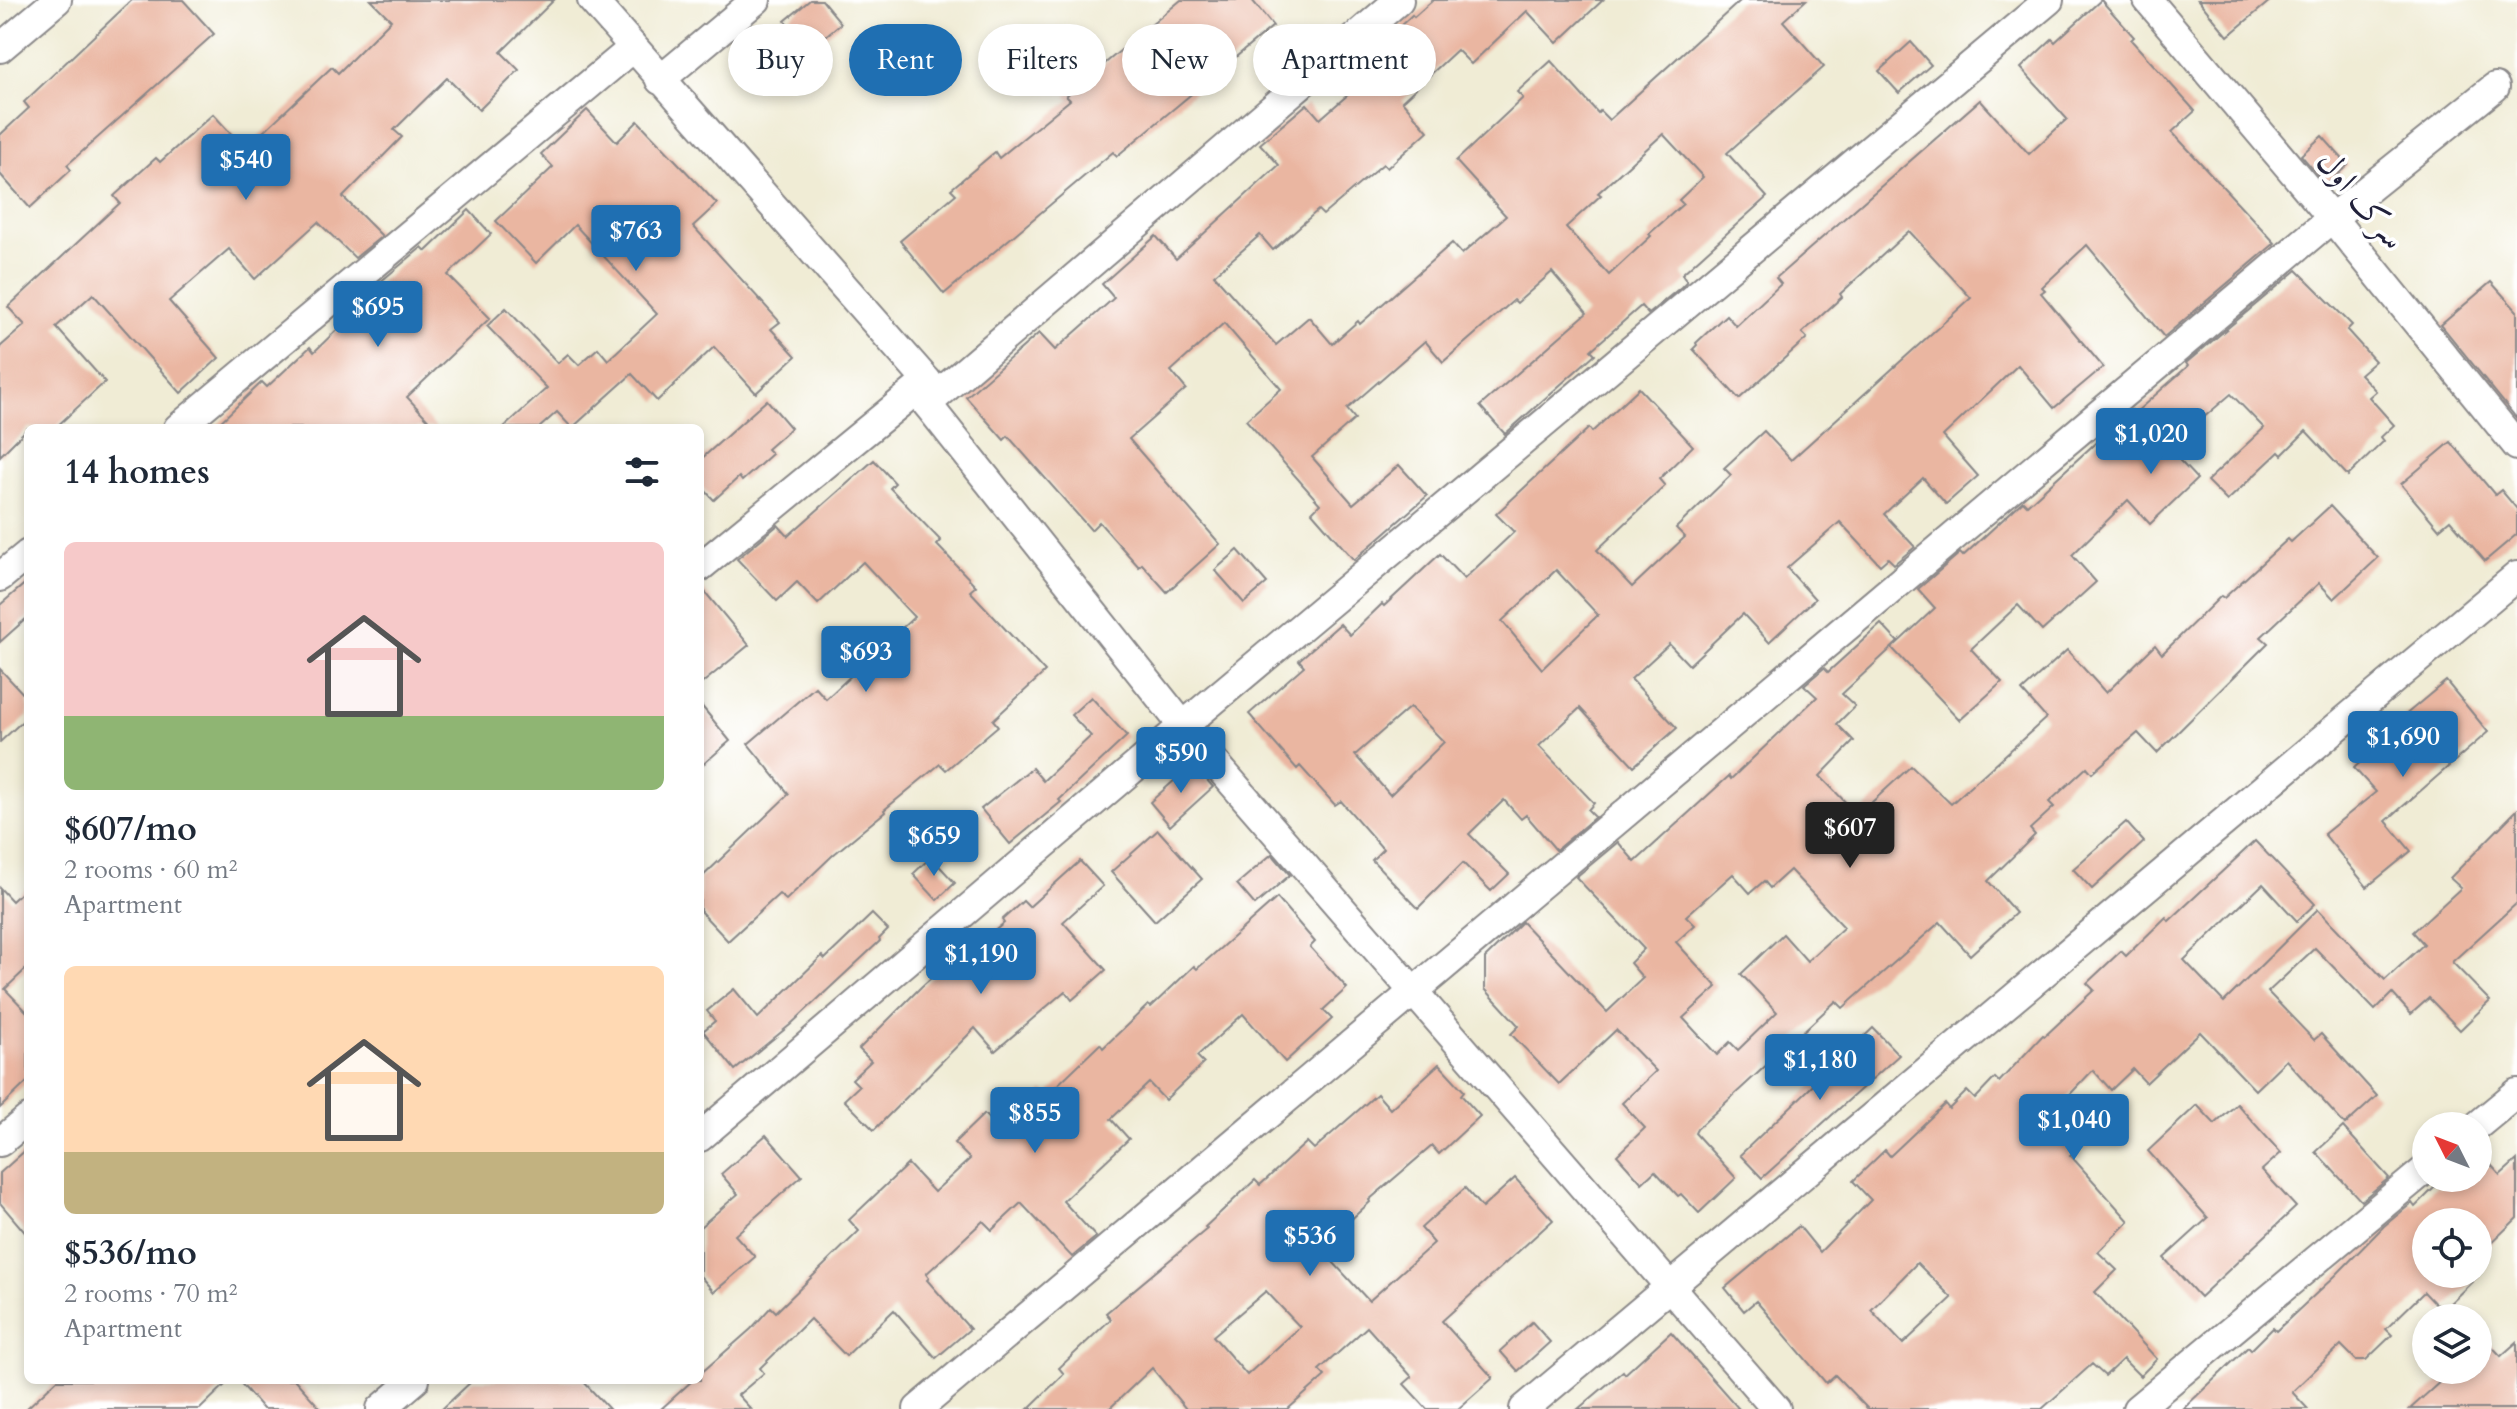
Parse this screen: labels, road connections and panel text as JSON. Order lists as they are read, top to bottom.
{
  "streets": {
    "street": ["سرک‌ اول"]
  },
  "north": "top left",
  "page": {
    "chip": [
      "Buy",
      "Rent",
      "Filters",
      "New",
      "Apartment"
    ],
    "price": [
      "$540",
      "$763",
      "$695",
      "$1,020",
      "$693",
      "$1,690",
      "$590",
      "$607",
      "$659",
      "$1,190",
      "$1,180",
      "$855",
      "$1,040",
      "$536"
    ],
    "heading": "14 homes",
    "list": [
      {
        "name": "$607/mo",
        "note": "2 rooms · 60 m² · Apartment"
      },
      {
        "name": "$536/mo",
        "note": "2 rooms · 70 m² · Apartment"
      }
    ]
  }
}
